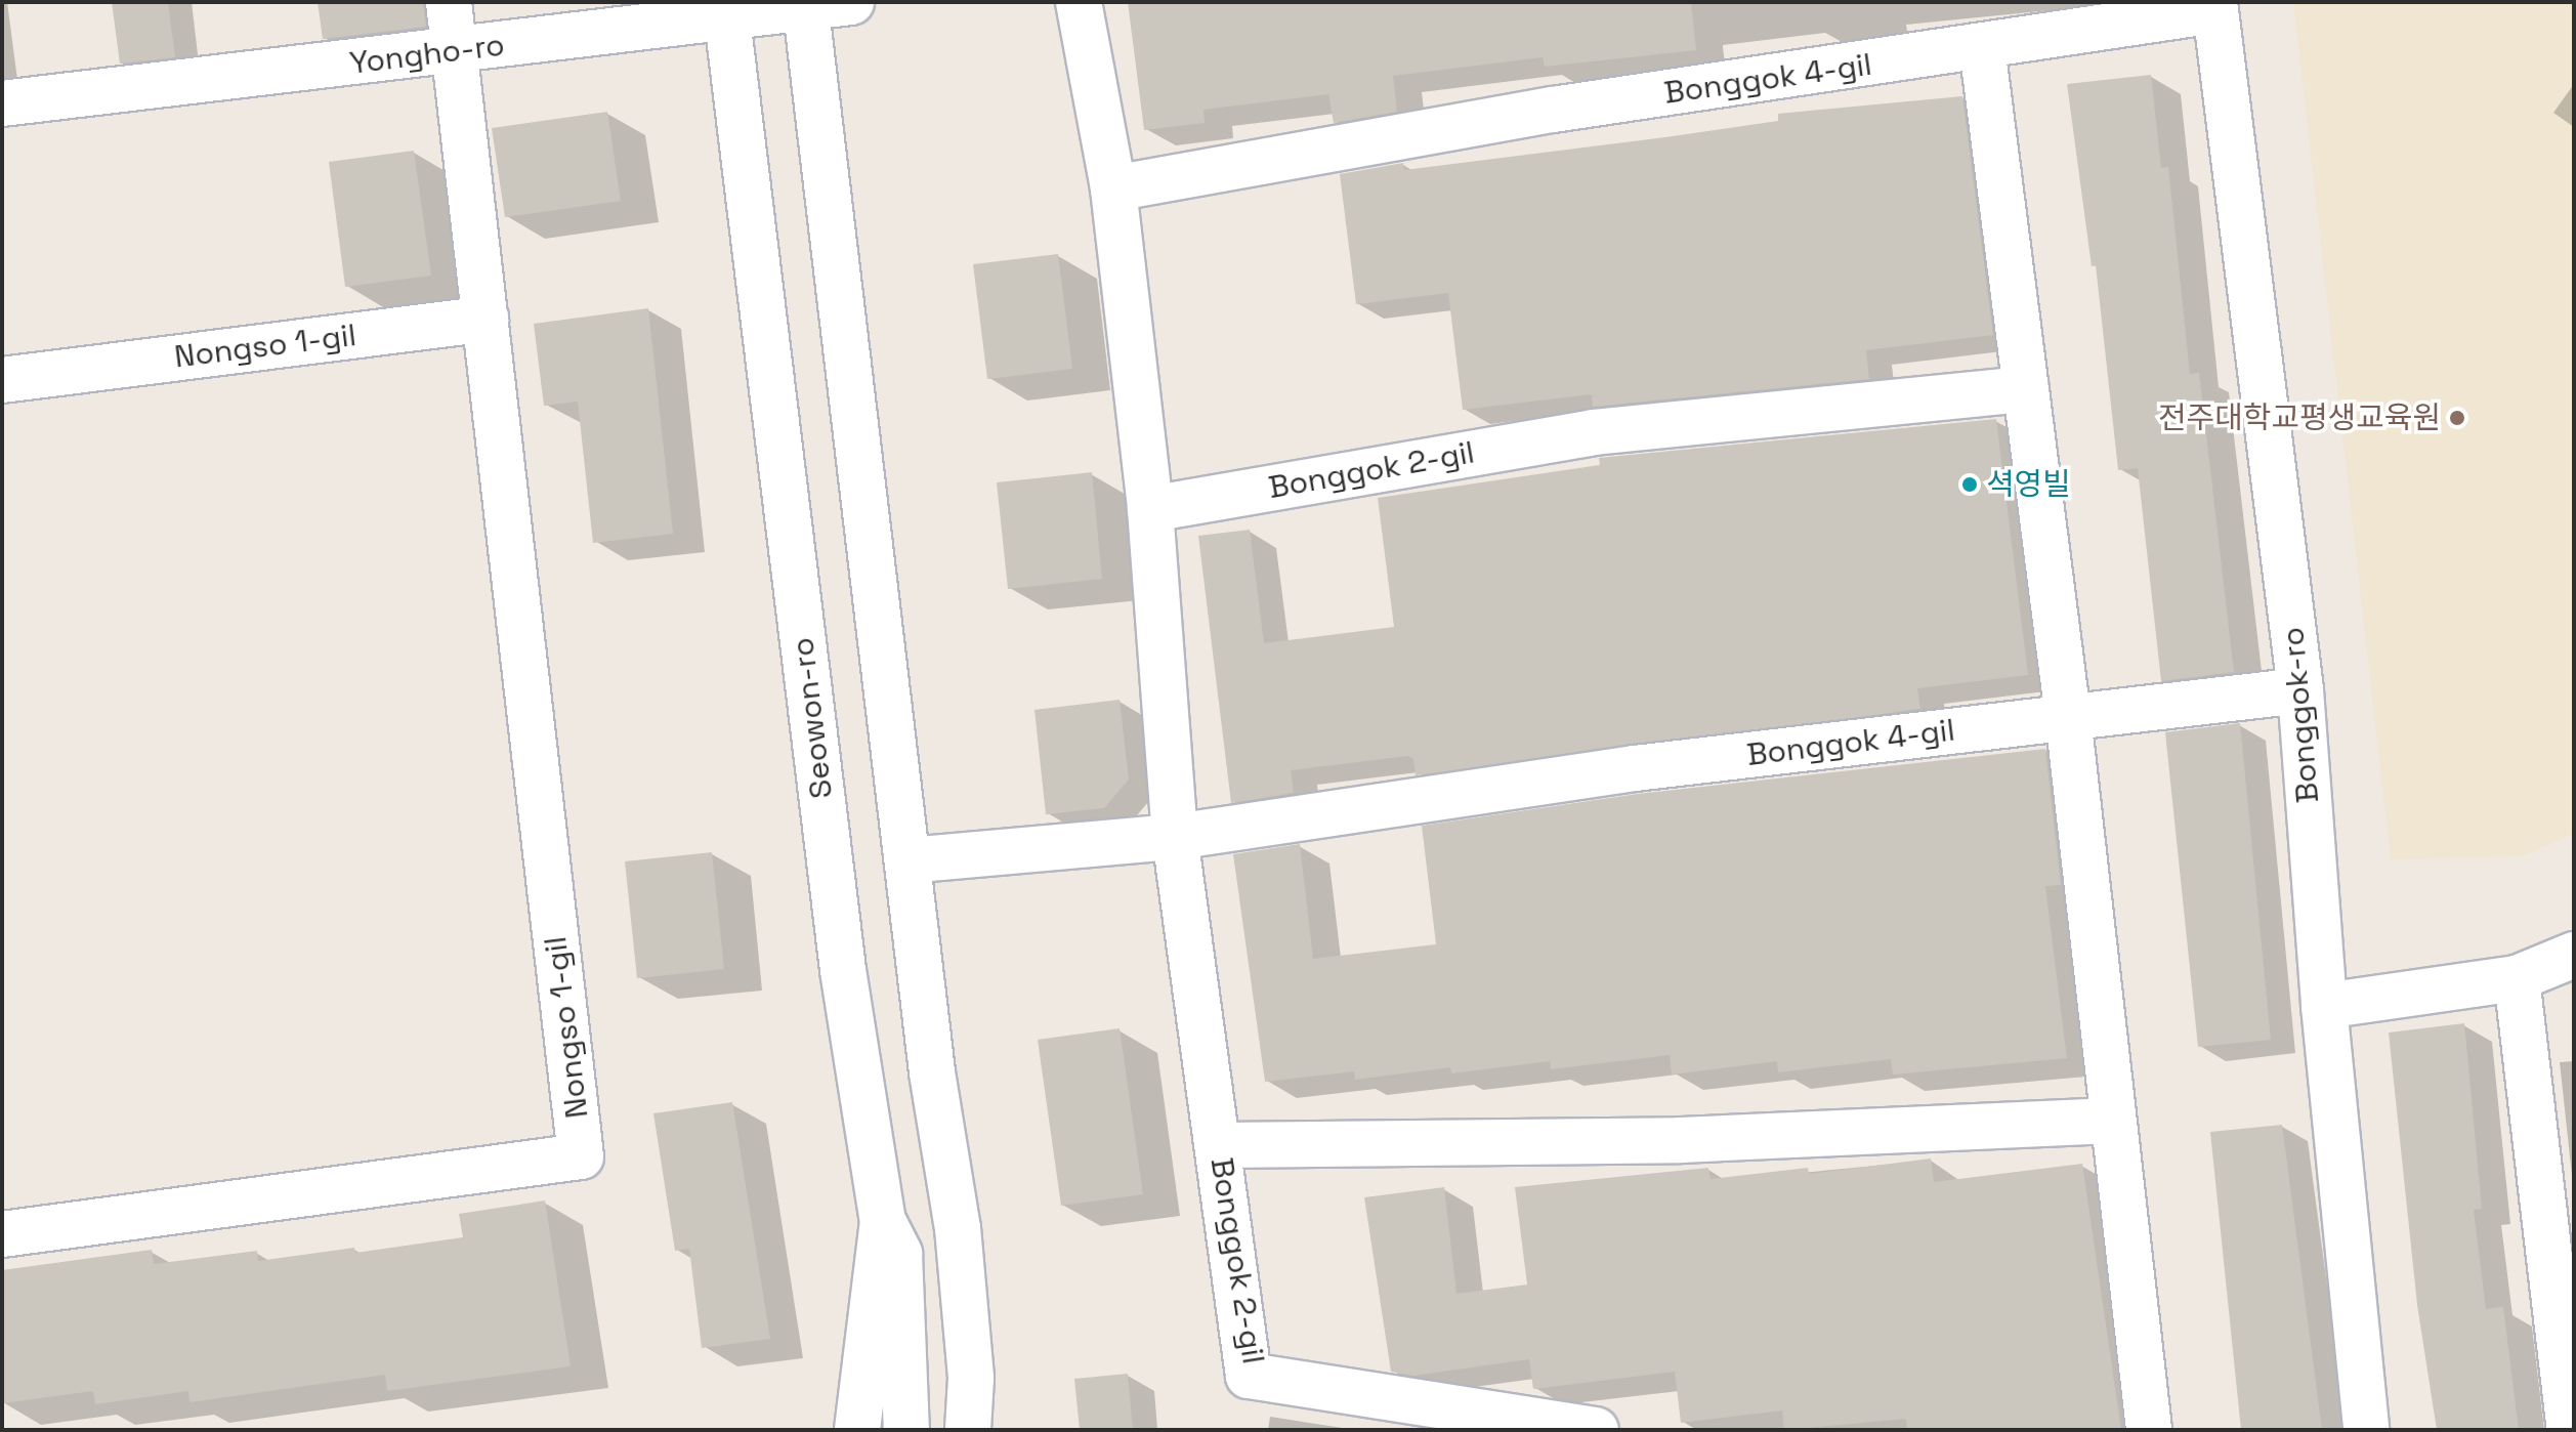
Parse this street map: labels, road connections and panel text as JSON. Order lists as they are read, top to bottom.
{
  "streets": {
    "street": [
      "Yongho-ro",
      "Bonggok 4-gil",
      "Nongso 1-gil",
      "Bonggok 2-gil",
      "Bonggok-ro",
      "Seowon-ro"
    ]
  },
  "crossings": [
    ["Yongho-ro", "Nongso 1-gil"],
    ["Yongho-ro", "Seowon-ro"],
    ["Bonggok 4-gil", "Bonggok 2-gil"],
    ["Bonggok 4-gil", "Bonggok-ro"]
  ],
  "places": ["전주대학교평생교육원", "셕영빌"]
}
